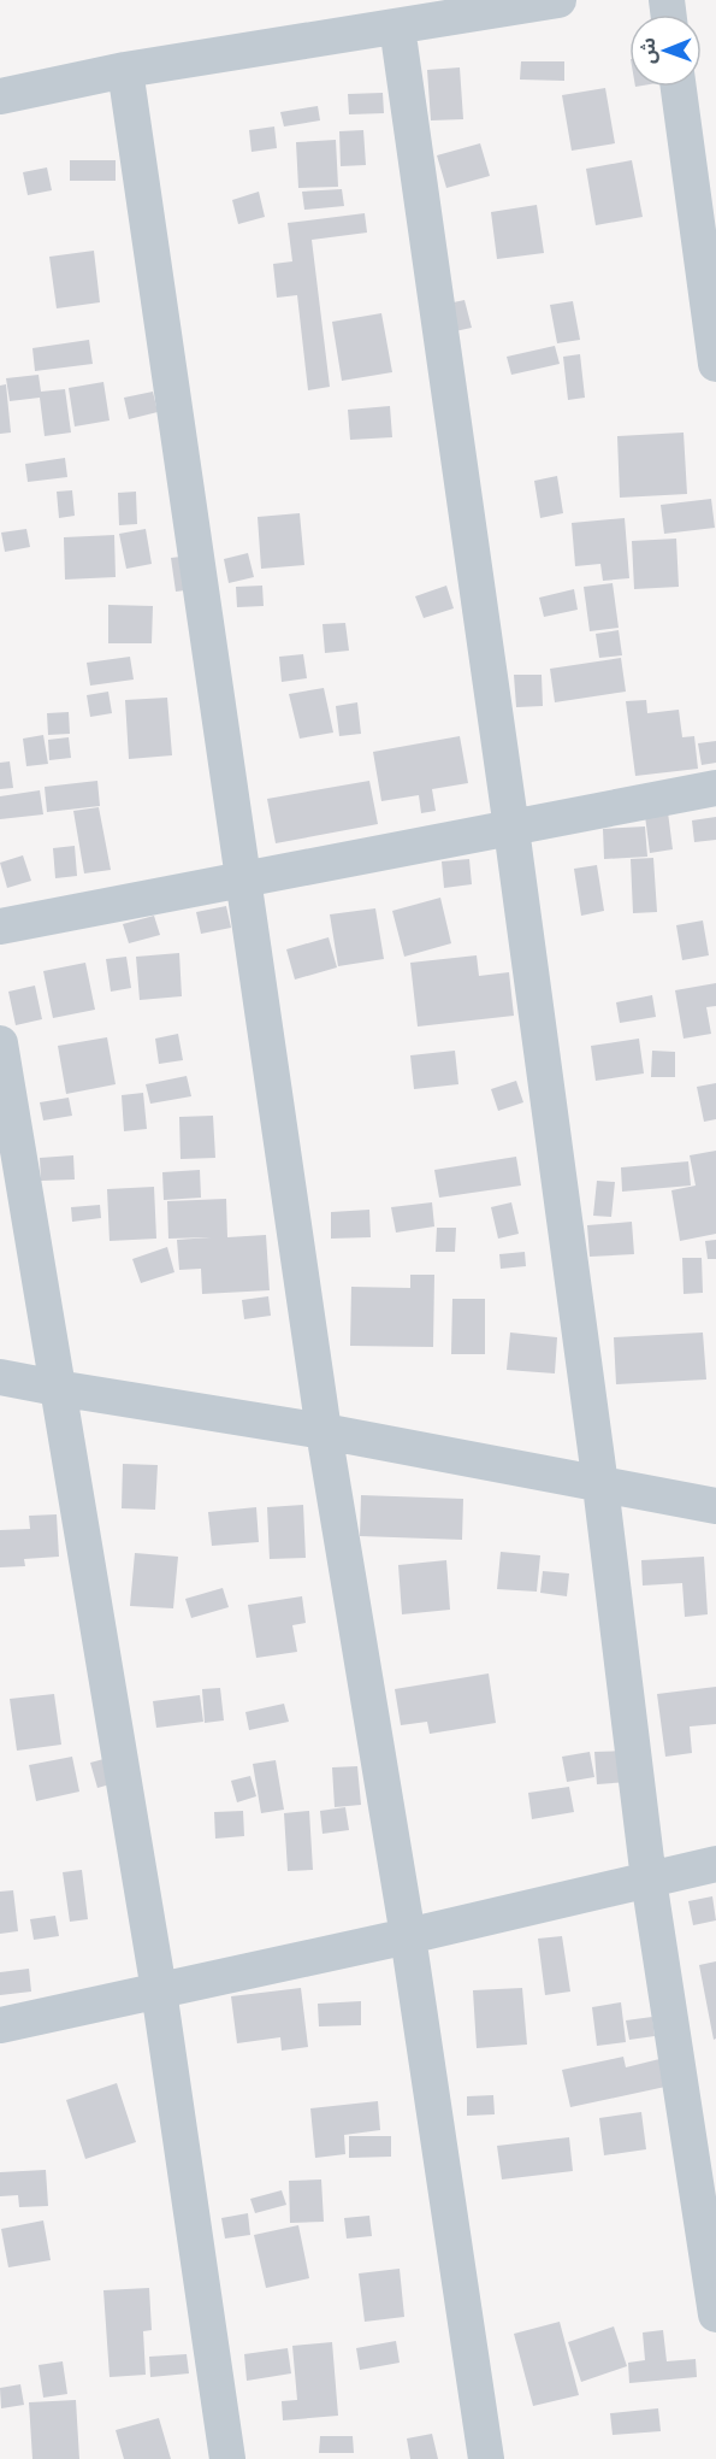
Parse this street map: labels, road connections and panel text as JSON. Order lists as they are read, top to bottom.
{
  "north": "left"
}
